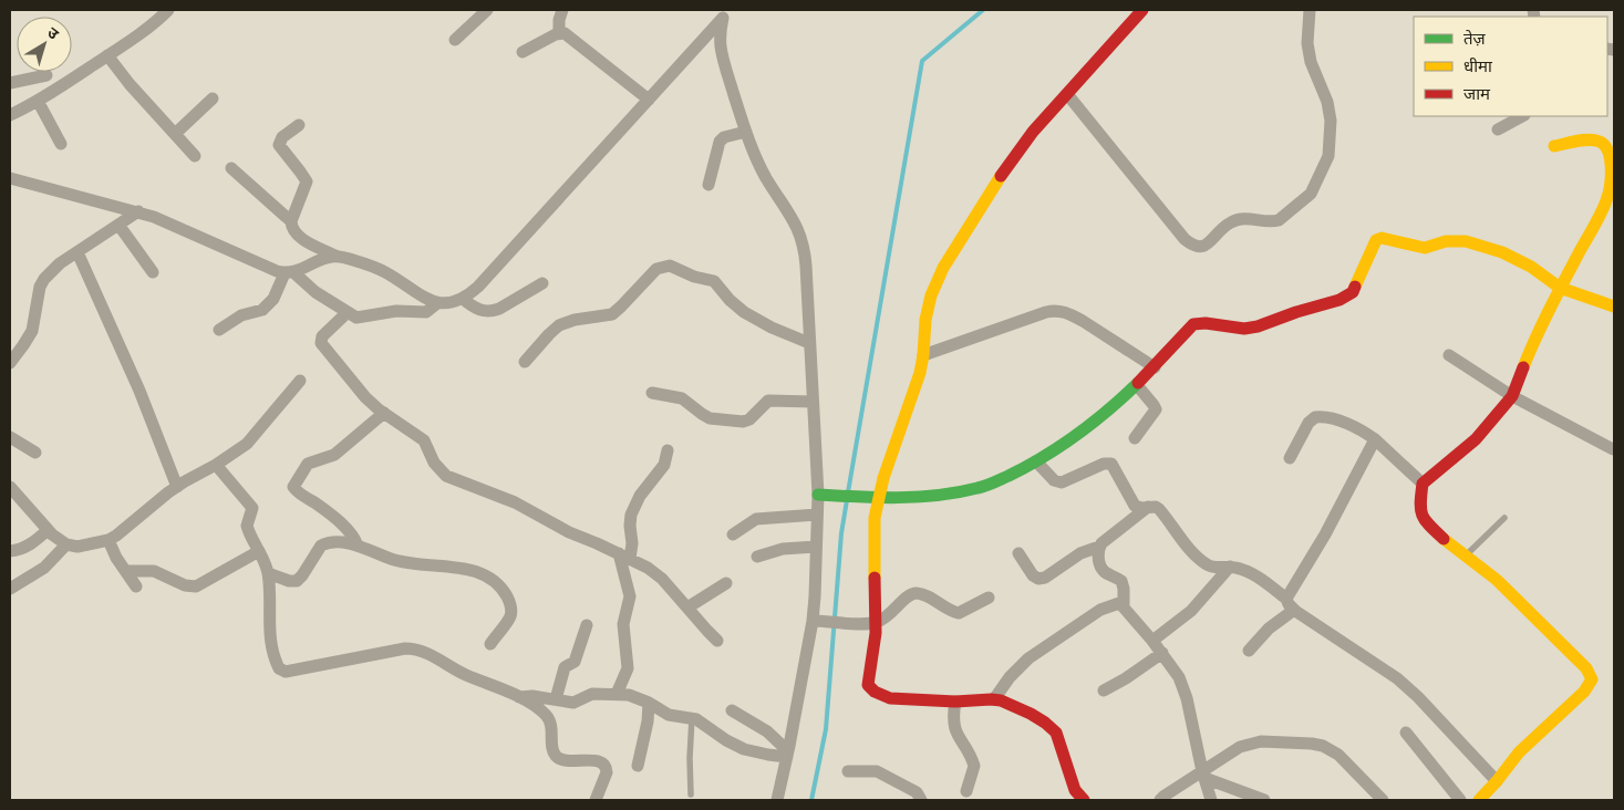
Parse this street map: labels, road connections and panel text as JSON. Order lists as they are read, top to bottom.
{
  "legend": ["तेज़", "धीमा", "जाम"],
  "north": "top right"
}
